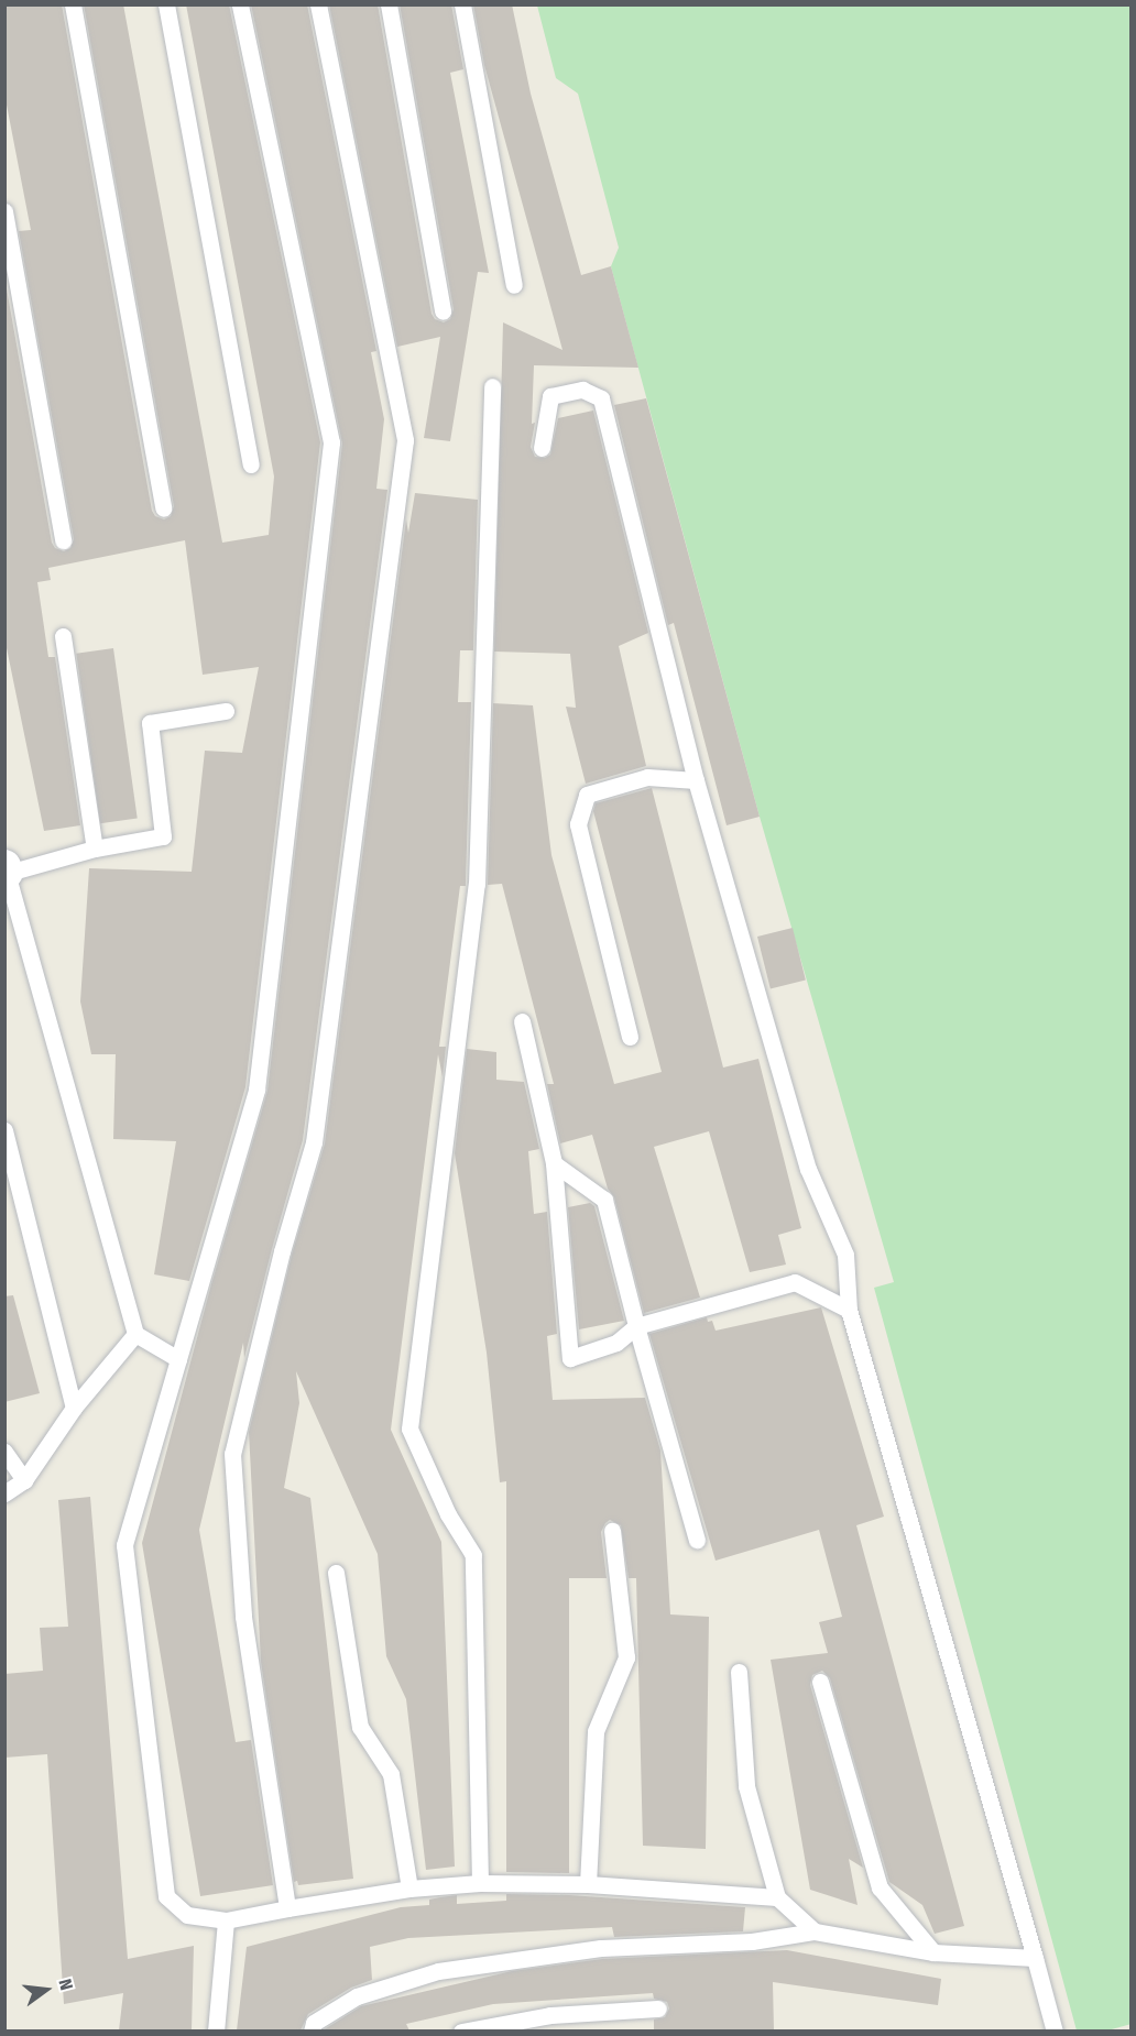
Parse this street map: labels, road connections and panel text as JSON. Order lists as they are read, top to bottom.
{
  "north": "right"
}
